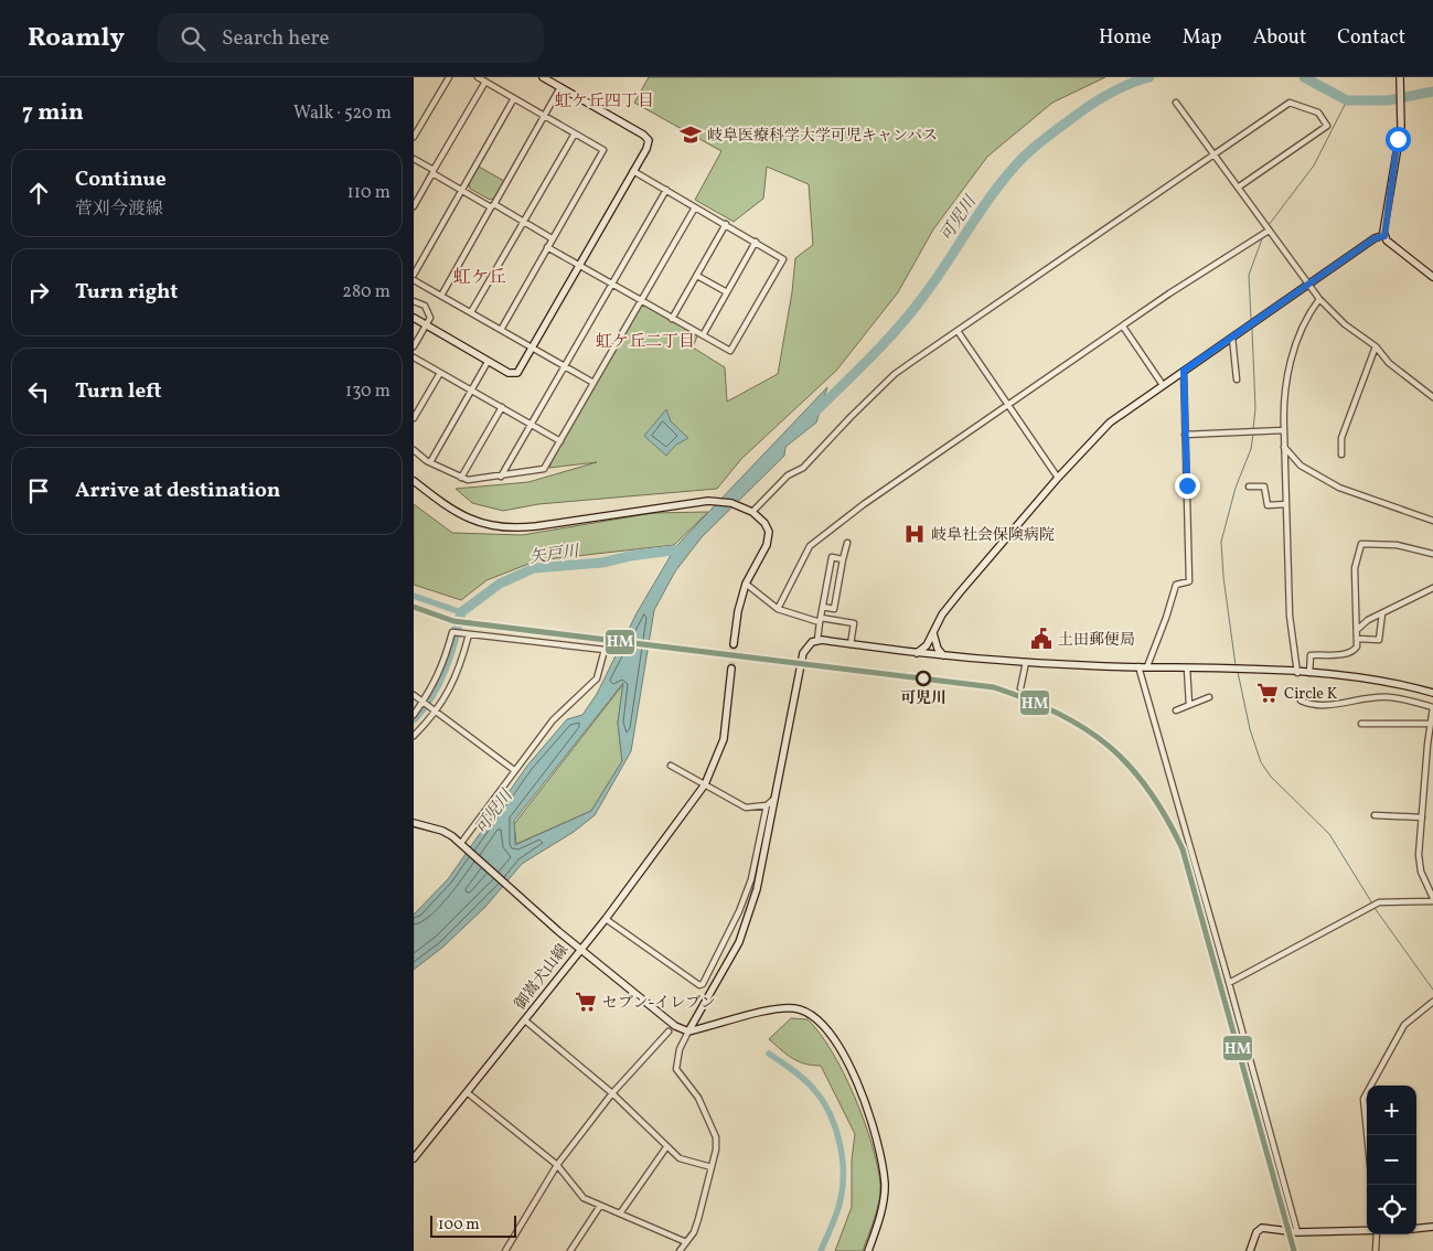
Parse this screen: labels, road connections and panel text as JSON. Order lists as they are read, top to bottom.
{
  "streets": {
    "street": ["御嵩犬山線"]
  },
  "districts": ["虹ケ丘四丁目", "虹ケ丘", "虹ケ丘二丁目"],
  "water": ["可児川", "矢戸川"],
  "places": {
    "school or university": ["岐阜医療科学大学可児キャンパス"],
    "hospital": ["岐阜社会保険病院"],
    "public building": ["土田郵便局"],
    "other": ["可児川"],
    "supermarket": ["Circle K", "セブン-イレブン"]
  },
  "lines": ["transit line HM"],
  "scale_bar": "100 m",
  "page": {
    "header": "Roamly",
    "search": "Search here",
    "nav": [
      "Home",
      "Map",
      "About",
      "Contact"
    ],
    "heading": ["7 min", "Walk · 520 m"],
    "list": [
      ["Continue", "菅刈今渡線", "110 m"],
      ["Turn right", "280 m"],
      ["Turn left", "130 m"],
      "Arrive at destination"
    ],
    "map_buttons": ["+", "−"],
    "scale": "100 m"
  }
}
